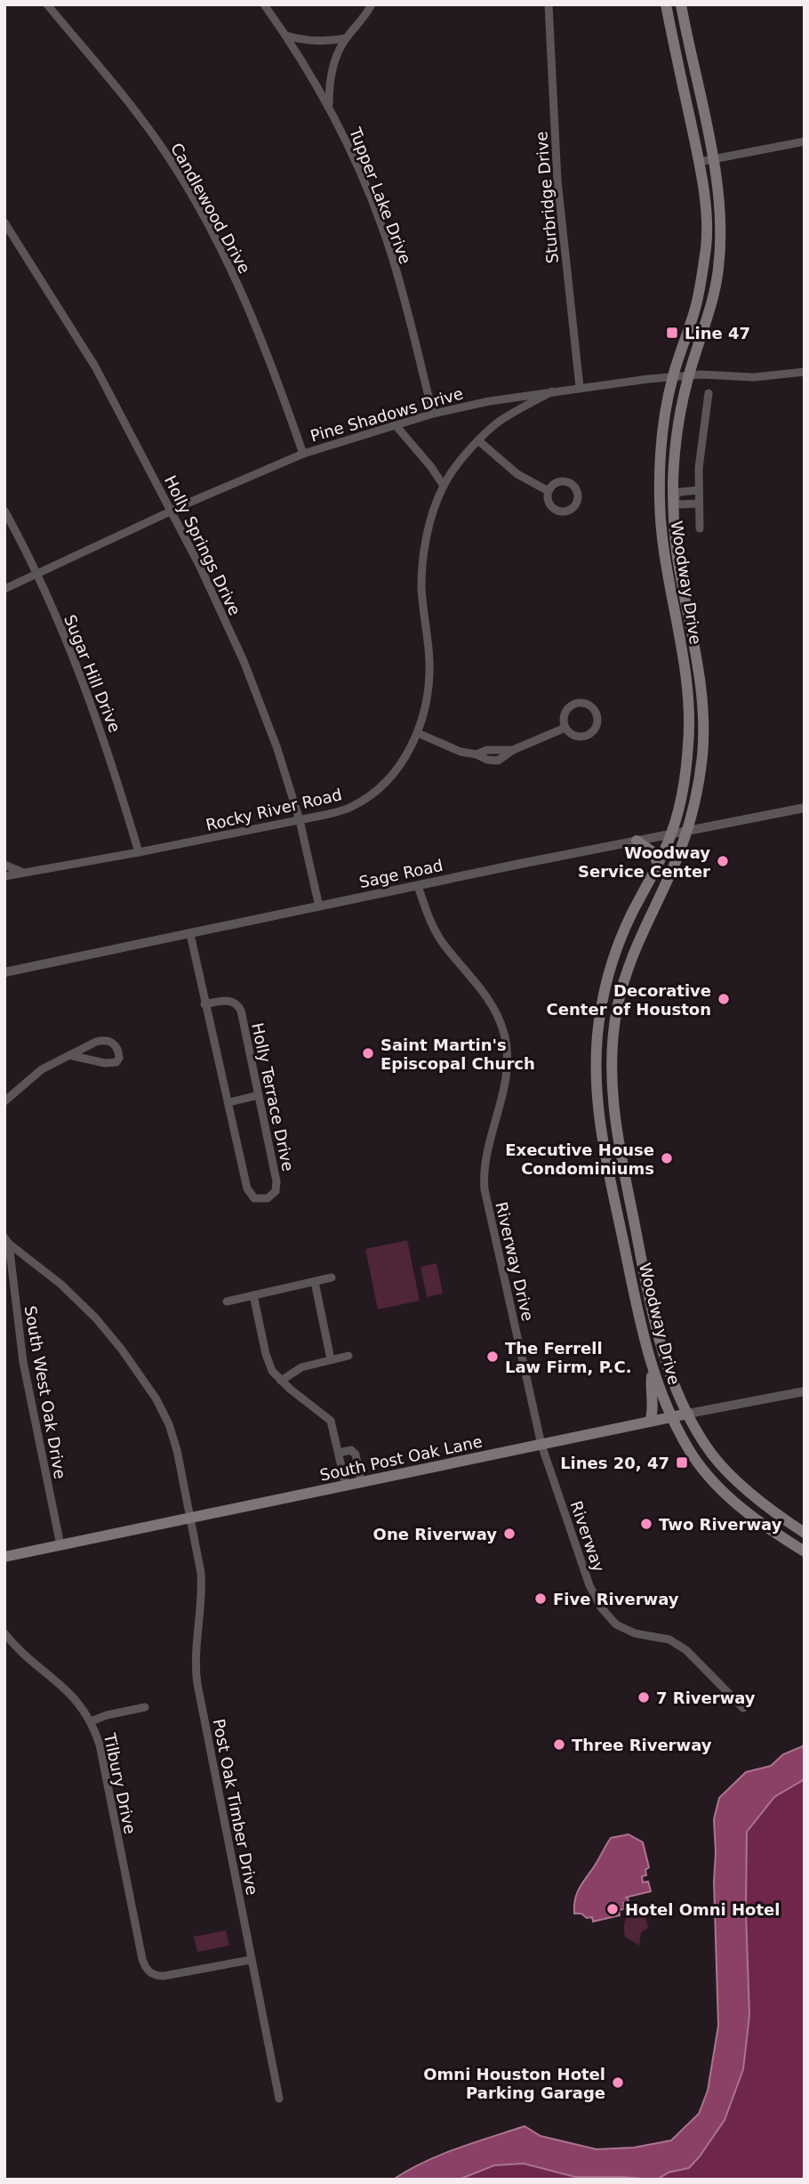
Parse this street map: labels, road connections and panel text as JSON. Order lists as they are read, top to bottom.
{
  "streets": {
    "main road": ["Woodway Drive", "South Post Oak Lane"],
    "street": [
      "Tupper Lake Drive",
      "Sturbridge Drive",
      "Candlewood Drive",
      "Pine Shadows Drive",
      "Holly Springs Drive",
      "Sugar Hill Drive",
      "Rocky River Road",
      "Sage Road",
      "Holly Terrace Drive",
      "Riverway Drive",
      "South West Oak Drive",
      "Riverway",
      "Tilbury Drive",
      "Post Oak Timber Drive"
    ]
  },
  "crossings": [
    ["Tupper Lake Drive", "Pine Shadows Drive"],
    ["Sturbridge Drive", "Pine Shadows Drive"],
    ["Candlewood Drive", "Pine Shadows Drive"],
    ["Pine Shadows Drive", "Holly Springs Drive"],
    ["Pine Shadows Drive", "Woodway Drive"],
    ["Pine Shadows Drive", "Sugar Hill Drive"],
    ["Pine Shadows Drive", "Rocky River Road"],
    ["Holly Springs Drive", "Rocky River Road"],
    ["Holly Springs Drive", "Sage Road"],
    ["Woodway Drive", "Sage Road"],
    ["Woodway Drive", "South Post Oak Lane"],
    ["Sugar Hill Drive", "Rocky River Road"],
    ["Sage Road", "Holly Terrace Drive"],
    ["Sage Road", "Riverway Drive"],
    ["Riverway Drive", "South Post Oak Lane"],
    ["Riverway Drive", "Riverway"],
    ["South West Oak Drive", "South Post Oak Lane"],
    ["South West Oak Drive", "Post Oak Timber Drive"],
    ["South Post Oak Lane", "Riverway"],
    ["South Post Oak Lane", "Post Oak Timber Drive"],
    ["Tilbury Drive", "Post Oak Timber Drive"]
  ],
  "places": {
    "transit": ["Line 47", "Lines 20, 47"],
    "other": [
      "Woodway Service Center",
      "Decorative Center of Houston",
      "Saint Martin's Episcopal Church",
      "Executive House Condominiums",
      "The Ferrell Law Firm, P.C.",
      "Two Riverway",
      "One Riverway",
      "Five Riverway",
      "7 Riverway",
      "Three Riverway",
      "Hotel Omni Hotel",
      "Omni Houston Hotel Parking Garage"
    ]
  }
}
